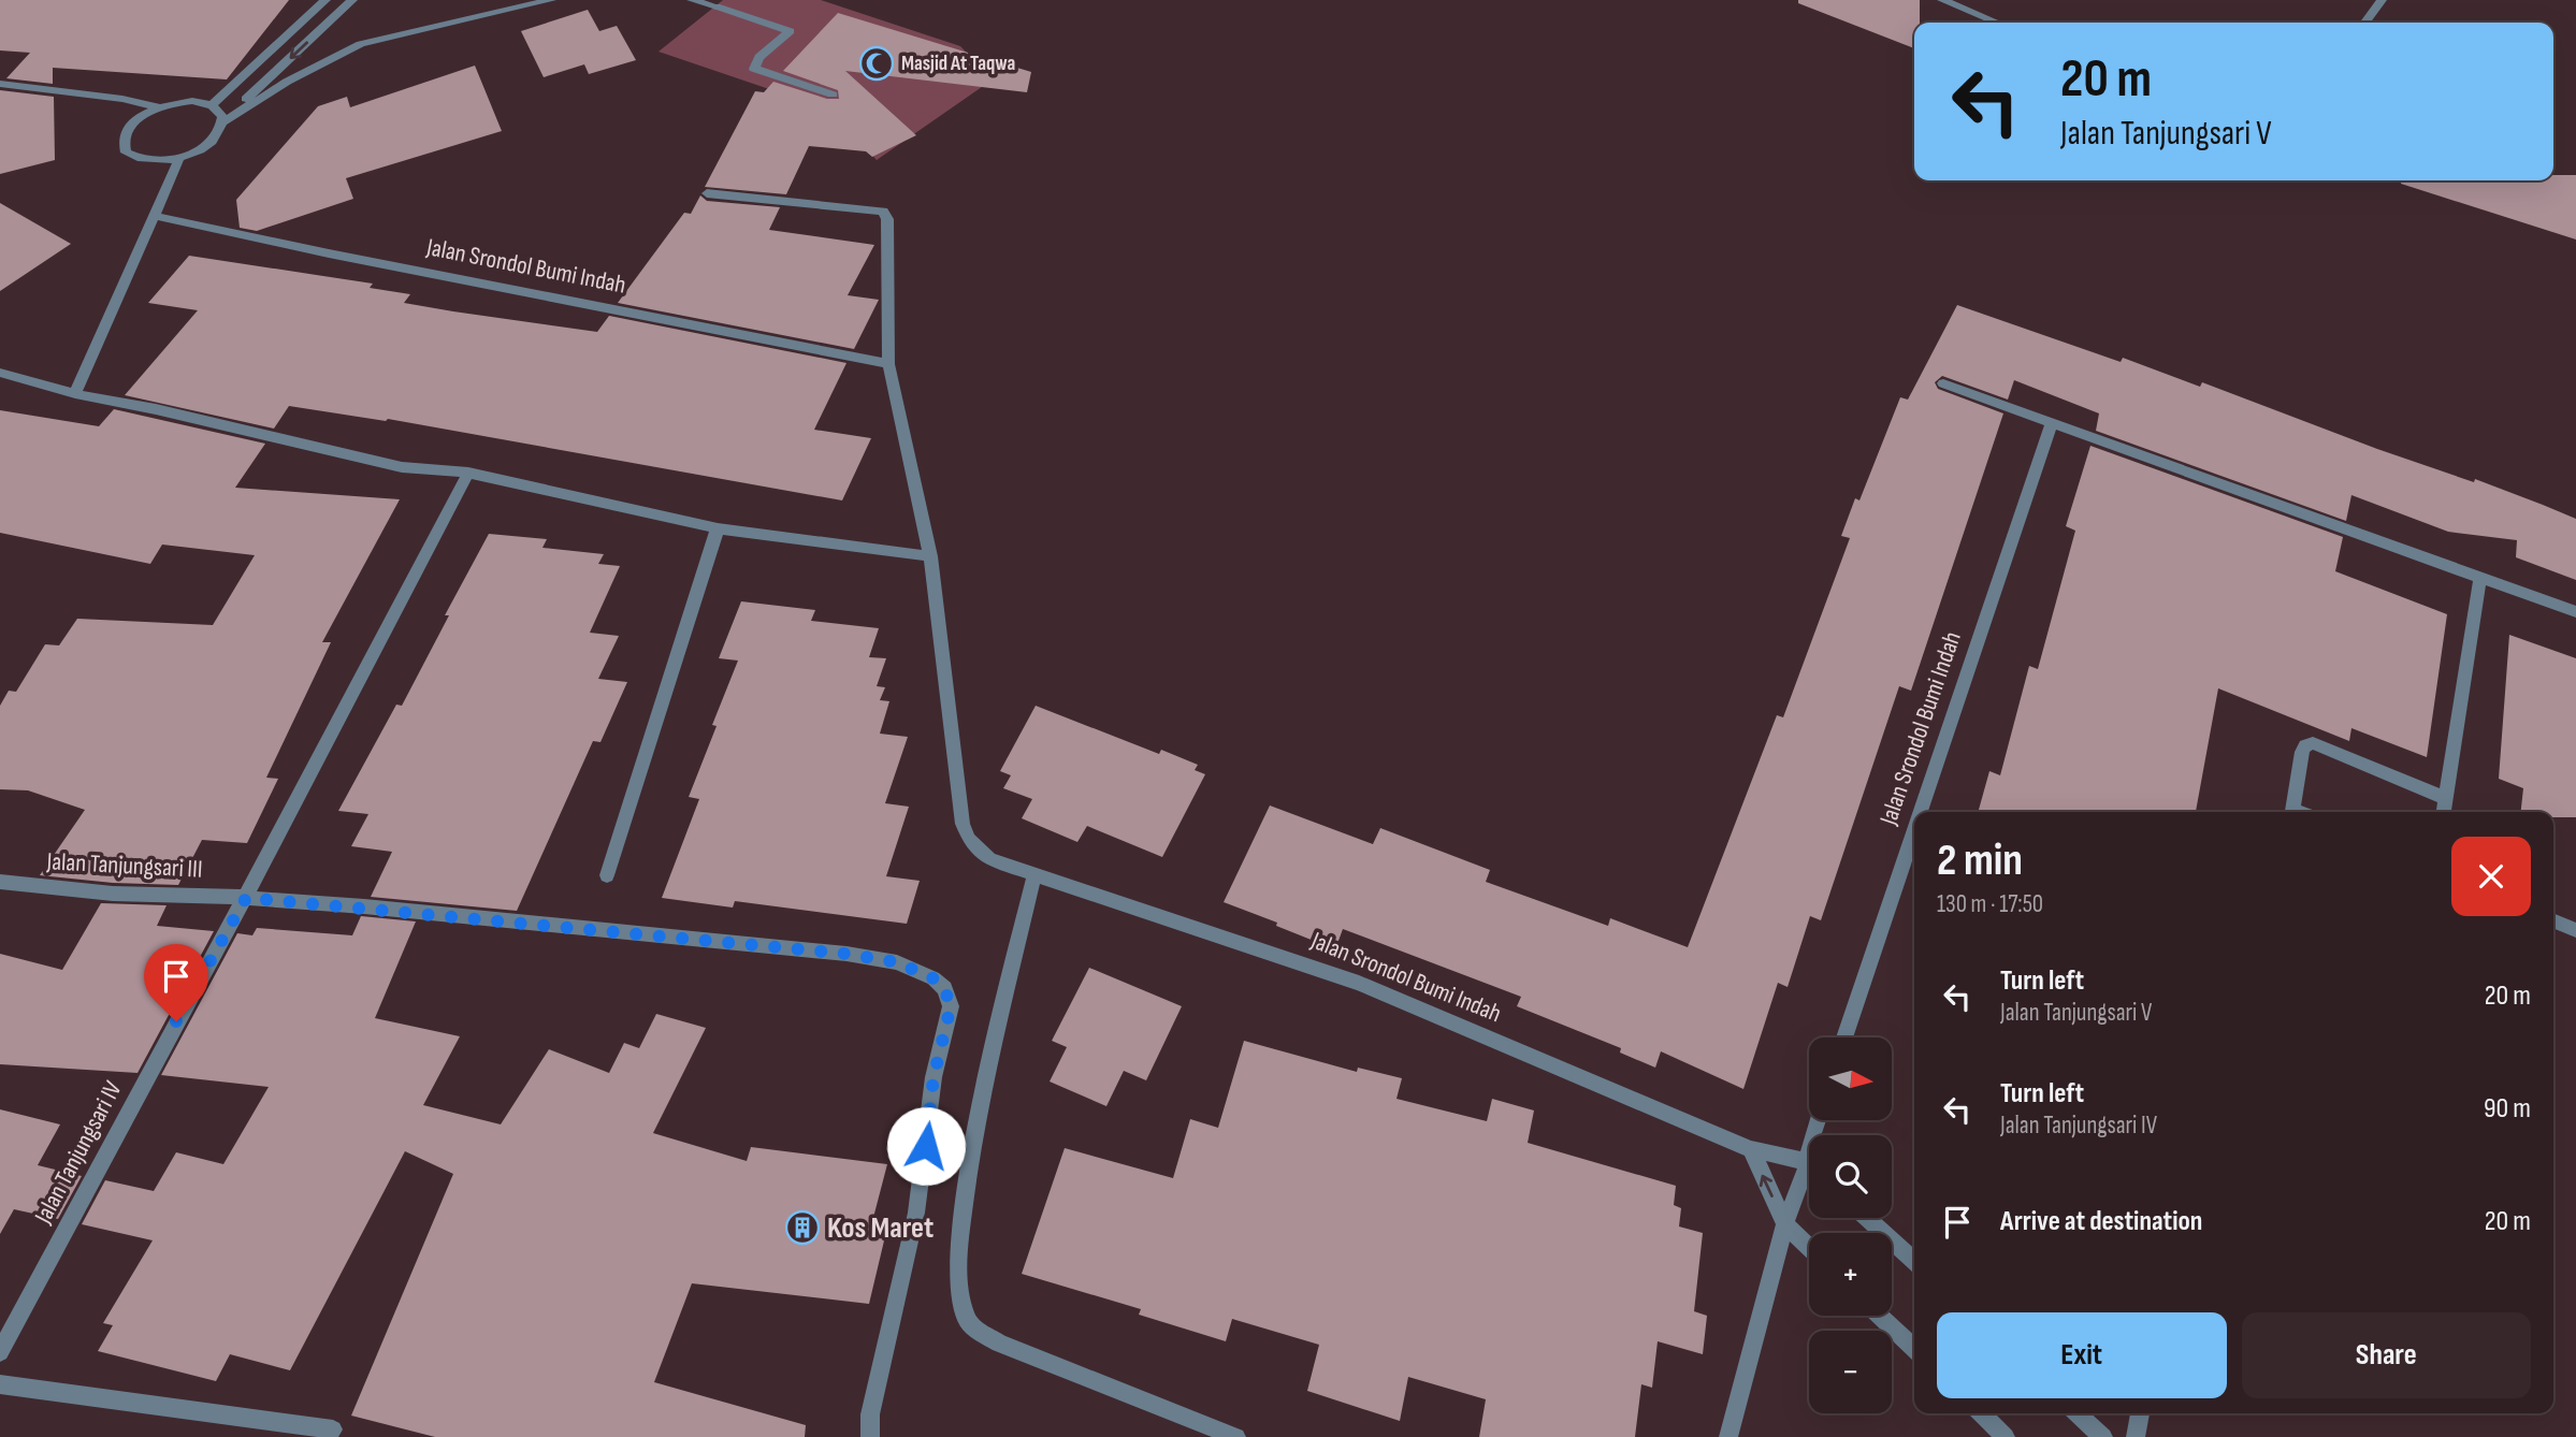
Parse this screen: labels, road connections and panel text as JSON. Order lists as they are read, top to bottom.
{
  "streets": {
    "street": ["Jalan Srondol Bumi Indah", "Jalan Tanjungsari III", "Jalan Tanjungsari IV"]
  },
  "crossings": [
    ["Jalan Tanjungsari III", "Jalan Tanjungsari IV"]
  ],
  "places": {
    "mosque": ["Masjid At Taqwa"],
    "building": ["Kos Maret"]
  },
  "north": "right",
  "page": {
    "turn": ["20 m", "Jalan Tanjungsari V"],
    "heading": ["2 min", "130 m · 17:50"],
    "list": [
      {
        "name": "Turn left",
        "note": "Jalan Tanjungsari V",
        "value": "20 m"
      },
      {
        "name": "Turn left",
        "note": "Jalan Tanjungsari IV",
        "value": "90 m"
      },
      {
        "name": "Arrive at destination",
        "value": "20 m"
      }
    ],
    "map_buttons": ["+", "−"],
    "buttons": ["Exit", "Share"]
  }
}
